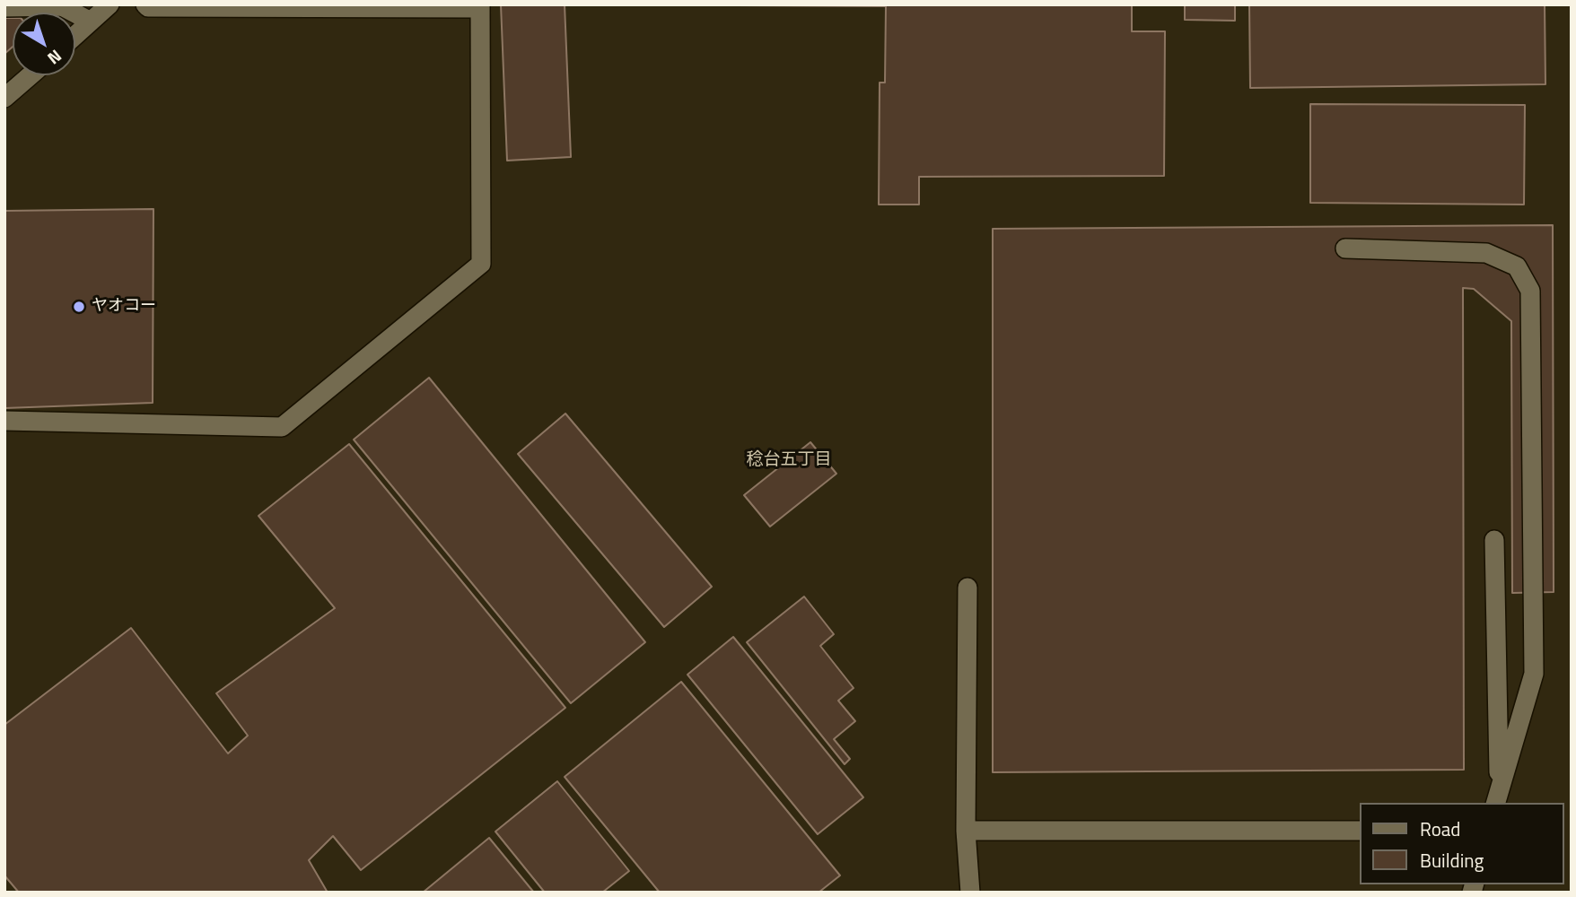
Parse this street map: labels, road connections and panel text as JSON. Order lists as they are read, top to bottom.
{
  "districts": ["稔台五丁目"],
  "places": ["ヤオコー"],
  "legend": ["Road", "Building"],
  "north": "bottom right"
}
